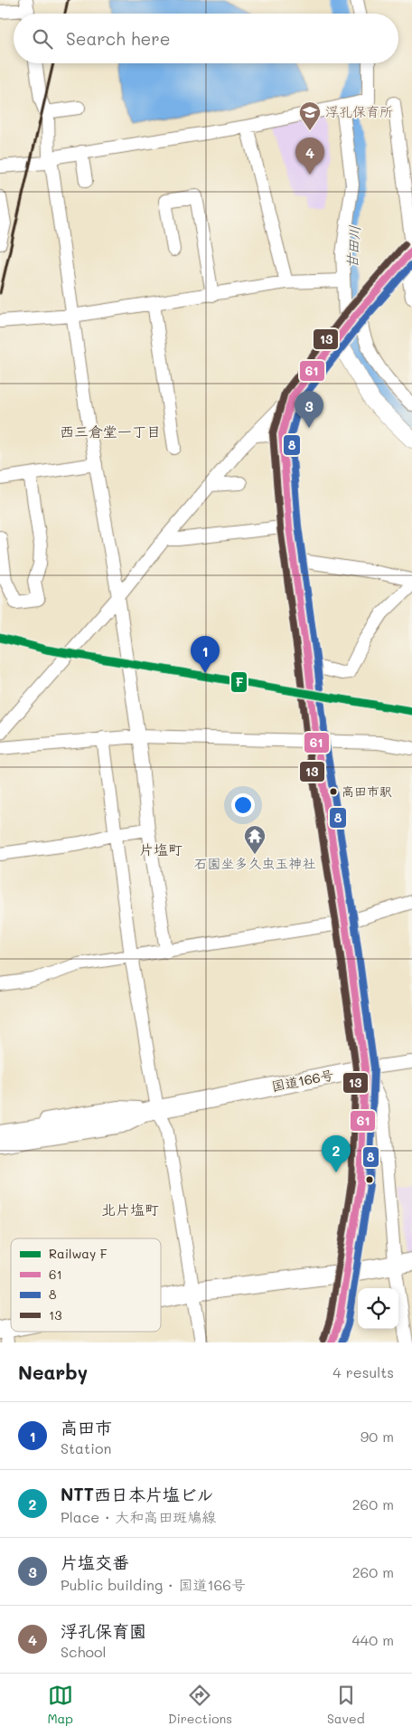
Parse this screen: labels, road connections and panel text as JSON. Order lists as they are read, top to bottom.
{
  "streets": {
    "highway": ["国道166号"]
  },
  "districts": ["西三倉堂一丁目", "片塩町", "北片塩町"],
  "water": ["甘田川"],
  "places": {
    "school or university": ["浮孔保育所"],
    "other": ["高田市駅"],
    "temple": ["石園坐多久虫玉神社"]
  },
  "lines": [
    "transit line 13",
    "transit line 61",
    "transit line 8",
    "rail line F"
  ],
  "legend": [
    "Railway F",
    "61",
    "8",
    "13"
  ],
  "page": {
    "search": "Search here",
    "pins": [
      "4",
      "3",
      "1",
      "2"
    ],
    "heading": ["Nearby", "4 results"],
    "list": [
      {
        "mark": "1",
        "name": "高田市",
        "note": "Station",
        "value": "90 m"
      },
      {
        "mark": "2",
        "name": "NTT西日本片塩ビル",
        "note": "Place · 大和高田斑鳩線",
        "value": "260 m"
      },
      {
        "mark": "3",
        "name": "片塩交番",
        "note": "Public building · 国道166号",
        "value": "260 m"
      },
      {
        "mark": "4",
        "name": "浮孔保育園",
        "note": "School",
        "value": "440 m"
      }
    ],
    "nav": ["Map", "Directions", "Saved"]
  }
}
